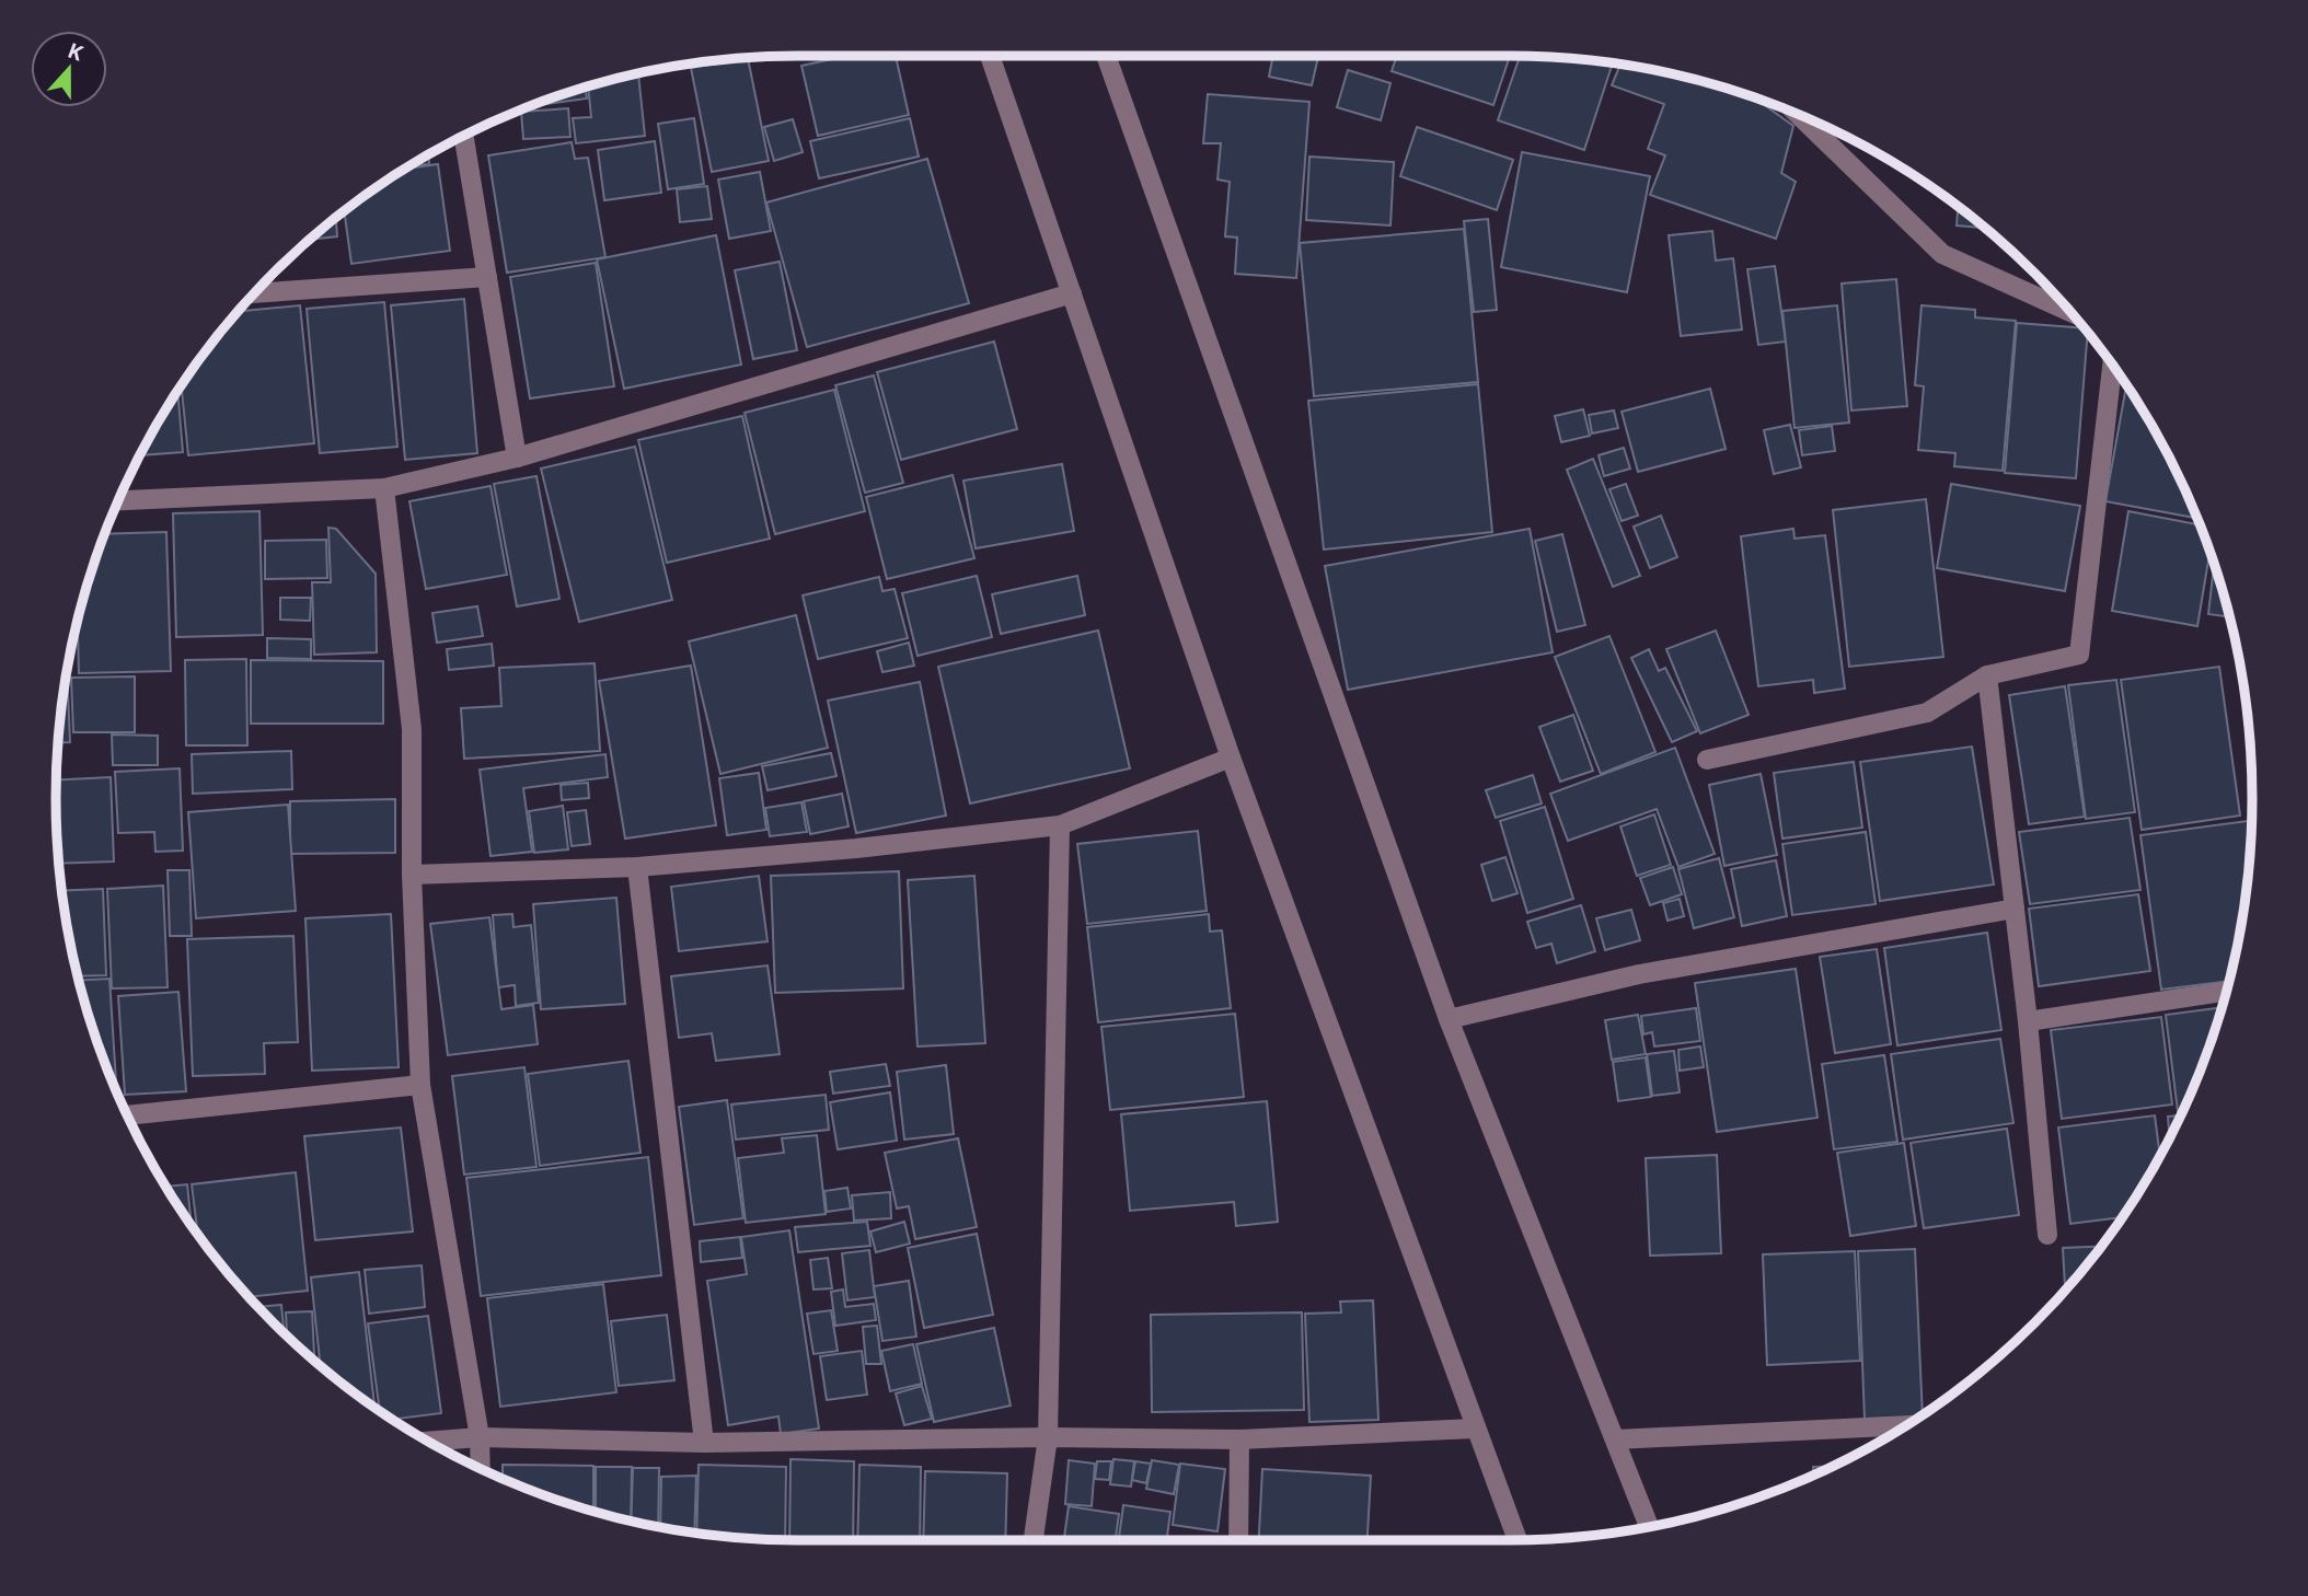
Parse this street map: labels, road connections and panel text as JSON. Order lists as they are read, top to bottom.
{
  "north": "top"
}
